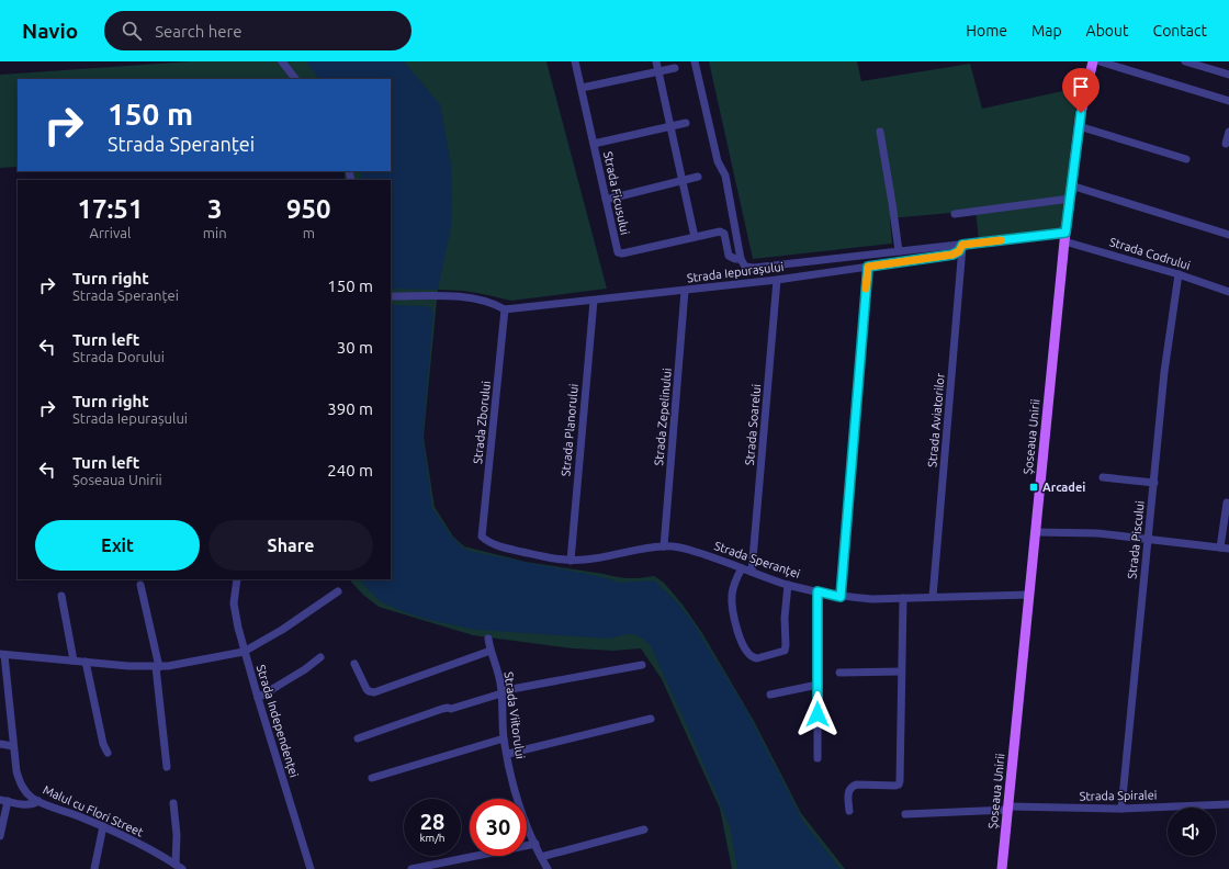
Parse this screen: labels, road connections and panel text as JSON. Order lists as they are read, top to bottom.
{
  "streets": {
    "main road": ["Șoseaua Unirii"],
    "street": [
      "Strada Ficusului",
      "Strada Codrului",
      "Strada Iepurașului",
      "Strada Zepelinului",
      "Strada Aviatorilor",
      "Strada Zborului",
      "Strada Soarelui",
      "Strada Planorului",
      "Strada Piscului",
      "Strada Speranței",
      "Strada Viitorului",
      "Strada Independenței",
      "Strada Spiralei",
      "Malul cu Flori Street"
    ]
  },
  "crossings": [
    ["Strada Ficusului", "Strada Iepurașului"],
    ["Strada Codrului", "Strada Iepurașului"],
    ["Strada Codrului", "Șoseaua Unirii"],
    ["Strada Codrului", "Strada Piscului"],
    ["Strada Iepurașului", "Strada Zepelinului"],
    ["Strada Iepurașului", "Strada Aviatorilor"],
    ["Strada Iepurașului", "Strada Zborului"],
    ["Strada Iepurașului", "Strada Soarelui"],
    ["Strada Iepurașului", "Strada Planorului"],
    ["Strada Iepurașului", "Șoseaua Unirii"],
    ["Strada Zepelinului", "Strada Speranței"],
    ["Strada Aviatorilor", "Strada Speranței"],
    ["Strada Zborului", "Strada Speranței"],
    ["Strada Soarelui", "Strada Speranței"],
    ["Strada Planorului", "Strada Speranței"],
    ["Șoseaua Unirii", "Strada Speranței"],
    ["Șoseaua Unirii", "Strada Spiralei"],
    ["Strada Piscului", "Strada Spiralei"]
  ],
  "places": {
    "transit": ["Arcadei"]
  },
  "page": {
    "header": "Navio",
    "search": "Search here",
    "nav": [
      "Home",
      "Map",
      "About",
      "Contact"
    ],
    "turn": ["150 m", "Strada Speranței"],
    "eta": [
      "17:51",
      "Arrival",
      "3",
      "min",
      "950",
      "m"
    ],
    "list": [
      {
        "name": "Turn right",
        "note": "Strada Speranței",
        "value": "150 m"
      },
      {
        "name": "Turn left",
        "note": "Strada Dorului",
        "value": "30 m"
      },
      {
        "name": "Turn right",
        "note": "Strada Iepurașului",
        "value": "390 m"
      },
      {
        "name": "Turn left",
        "note": "Șoseaua Unirii",
        "value": "240 m"
      }
    ],
    "buttons": ["Exit", "Share"],
    "speed": "28 km/h",
    "limit": "30"
  }
}
